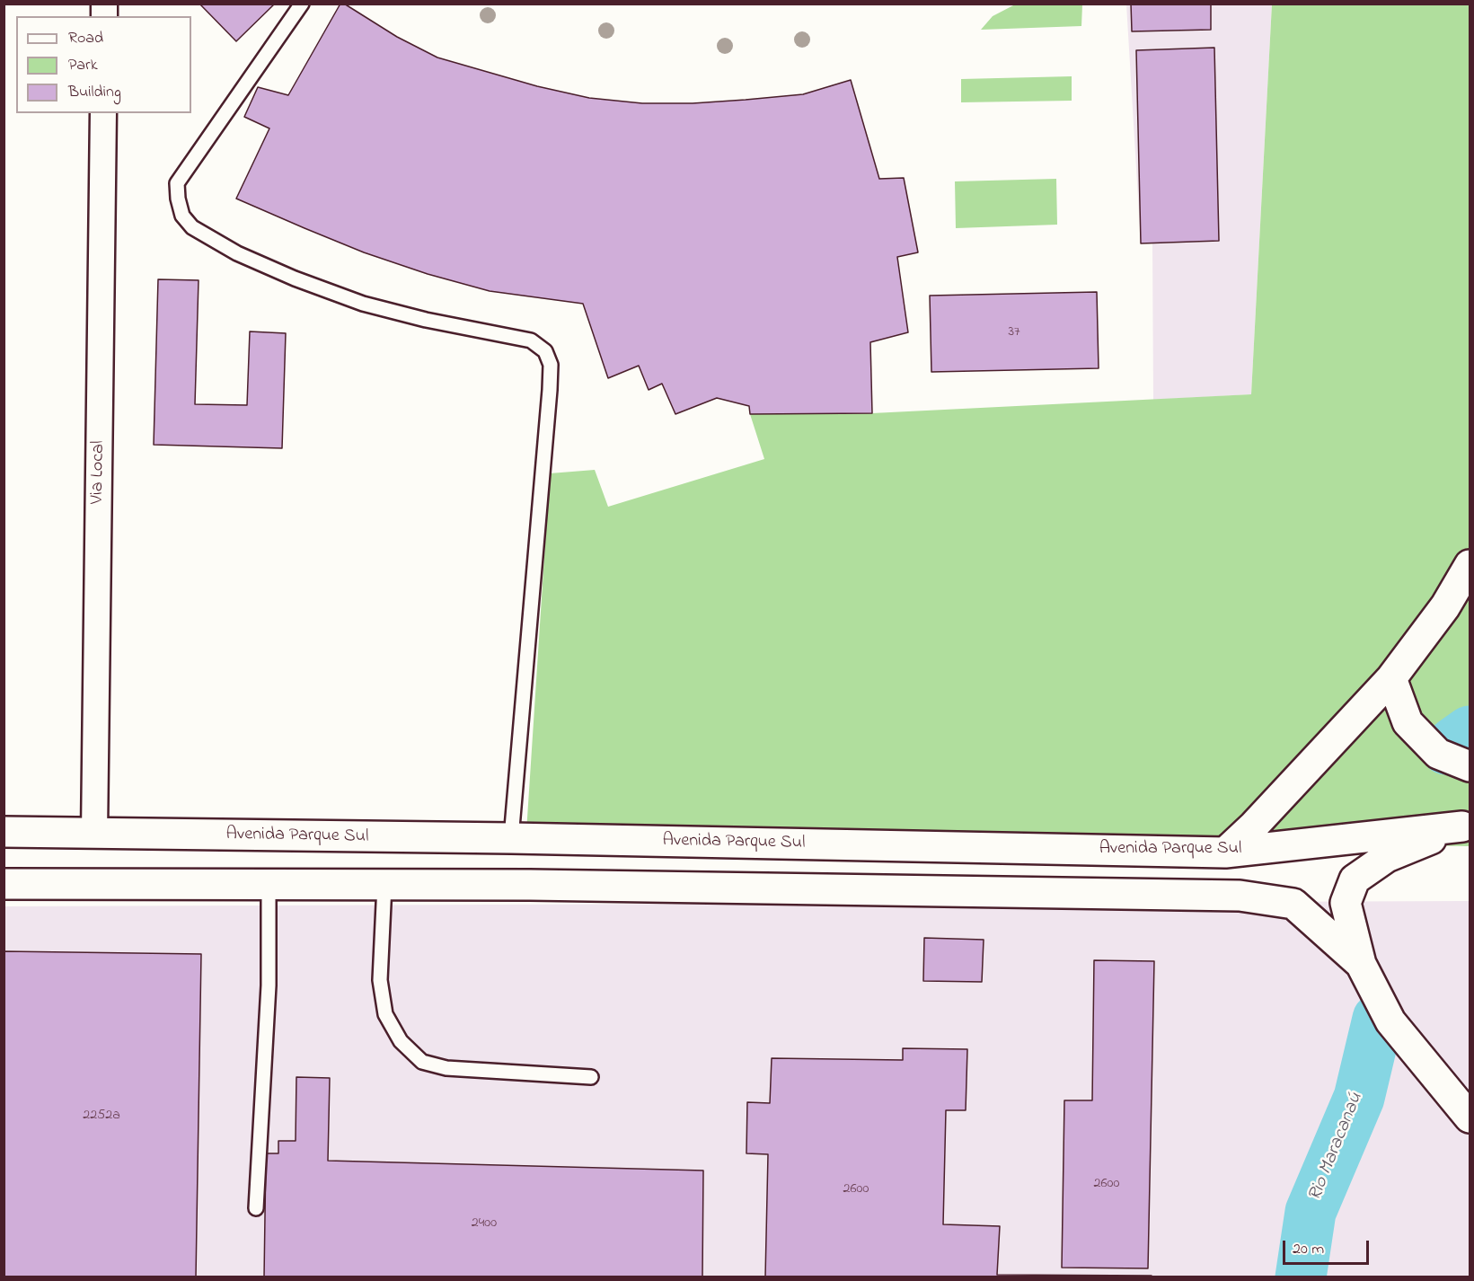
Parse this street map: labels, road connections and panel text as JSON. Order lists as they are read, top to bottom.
{
  "streets": {
    "street": ["Via Local", "Avenida Parque Sul"]
  },
  "crossings": [
    ["Via Local", "Avenida Parque Sul"]
  ],
  "water": ["Rio Maracanaú"],
  "house_numbers": [
    "37",
    "2252a",
    "2600",
    "2600",
    "2400"
  ],
  "legend": ["Road", "Park", "Building"],
  "scale_bar": "20 m"
}
